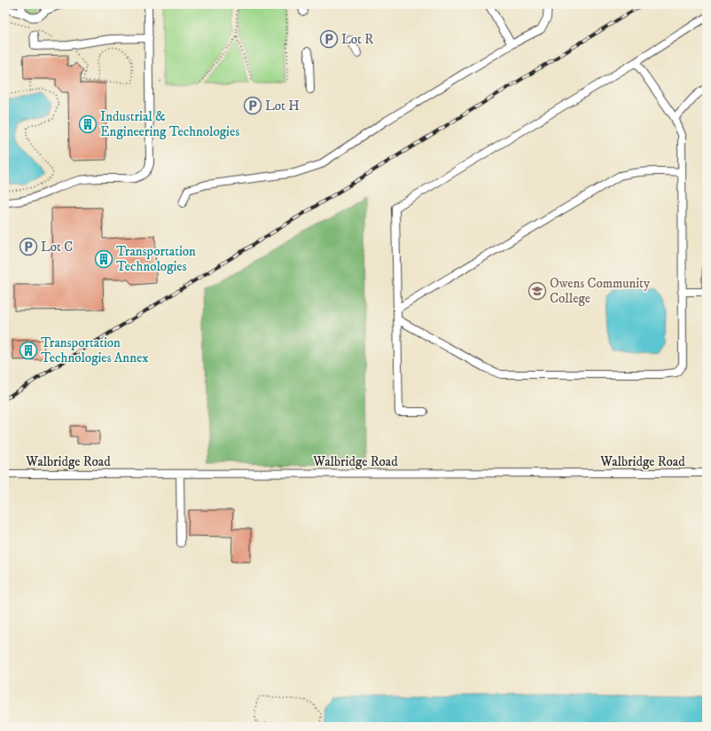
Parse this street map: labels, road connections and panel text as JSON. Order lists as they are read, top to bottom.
{
  "streets": {
    "street": ["Walbridge Road"]
  },
  "places": {
    "parking": ["Lot R", "Lot H", "Lot C"],
    "building": ["Industrial & Engineering Technologies", "Transportation Technologies", "Transportation Technologies Annex"],
    "school or university": ["Owens Community College"]
  }
}
